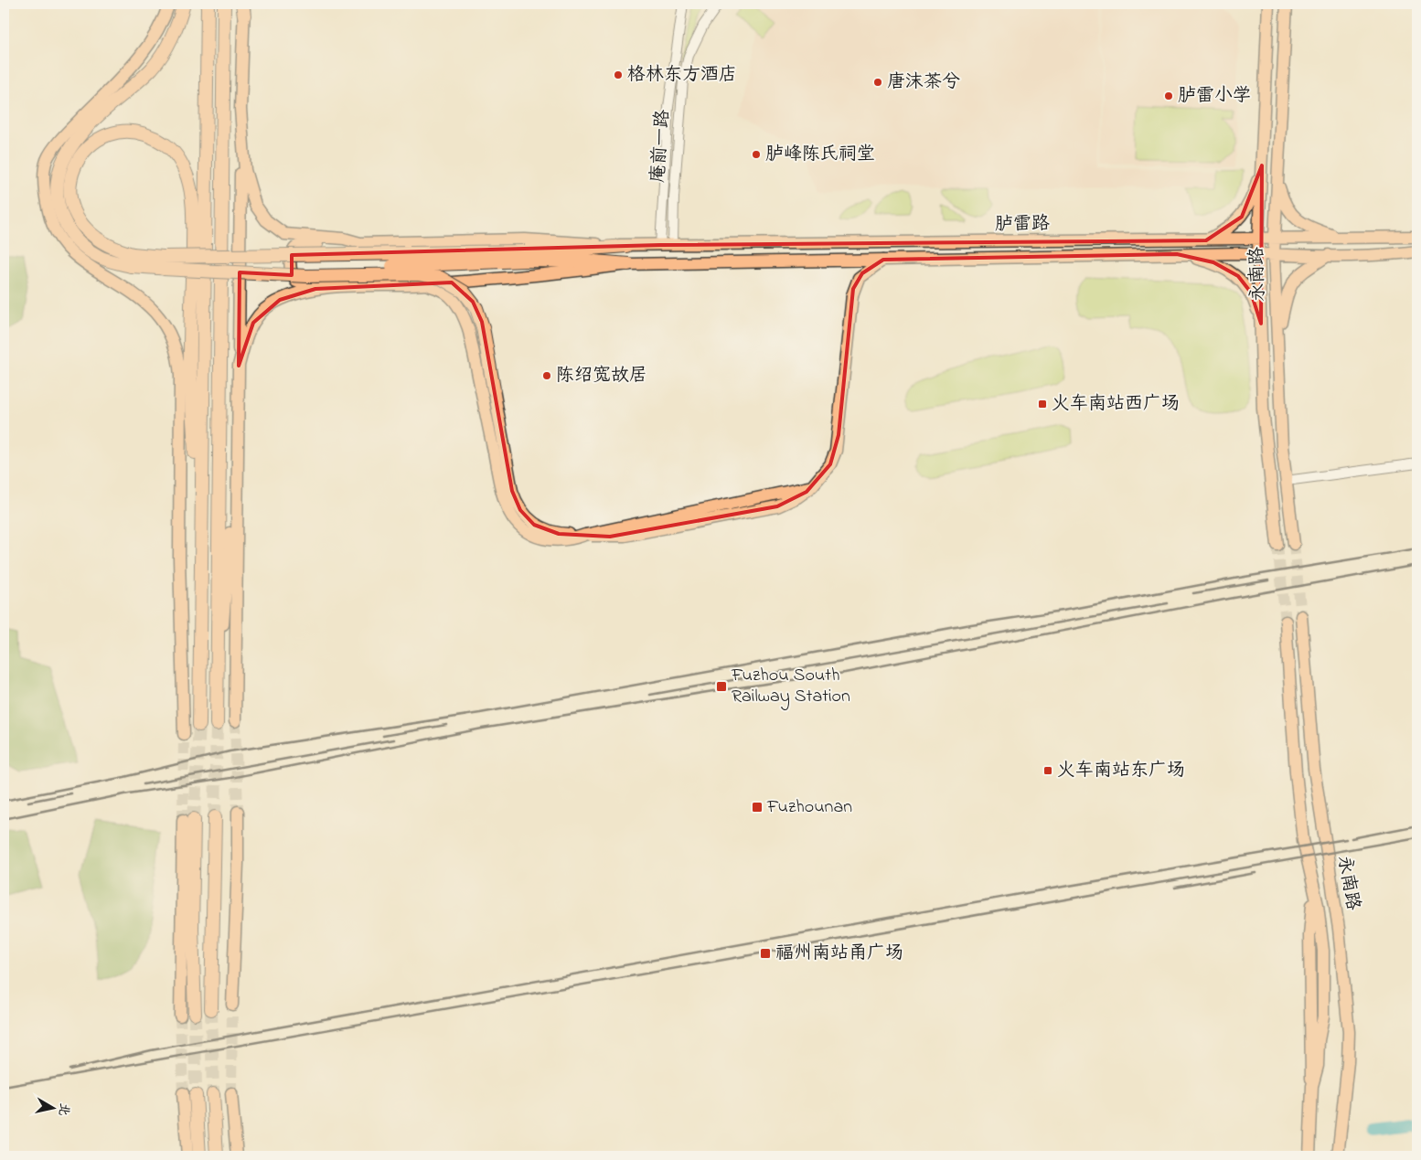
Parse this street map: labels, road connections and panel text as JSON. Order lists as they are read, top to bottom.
{
  "streets": {
    "main road": ["胪雷路", "永南路"],
    "street": ["庵前一路"]
  },
  "crossings": [
    ["庵前一路", "胪雷路"],
    ["胪雷路", "永南路"]
  ],
  "places": {
    "other": [
      "格林东方酒店",
      "唐沫茶兮",
      "胪雷小学",
      "胪峰陈氏祠堂",
      "陈绍宽故居"
    ],
    "transit": [
      "火车南站西广场",
      "Fuzhou South Railway Station",
      "火车南站东广场",
      "Fuzhounan",
      "福州南站甬广场"
    ]
  },
  "north": "right"
}
